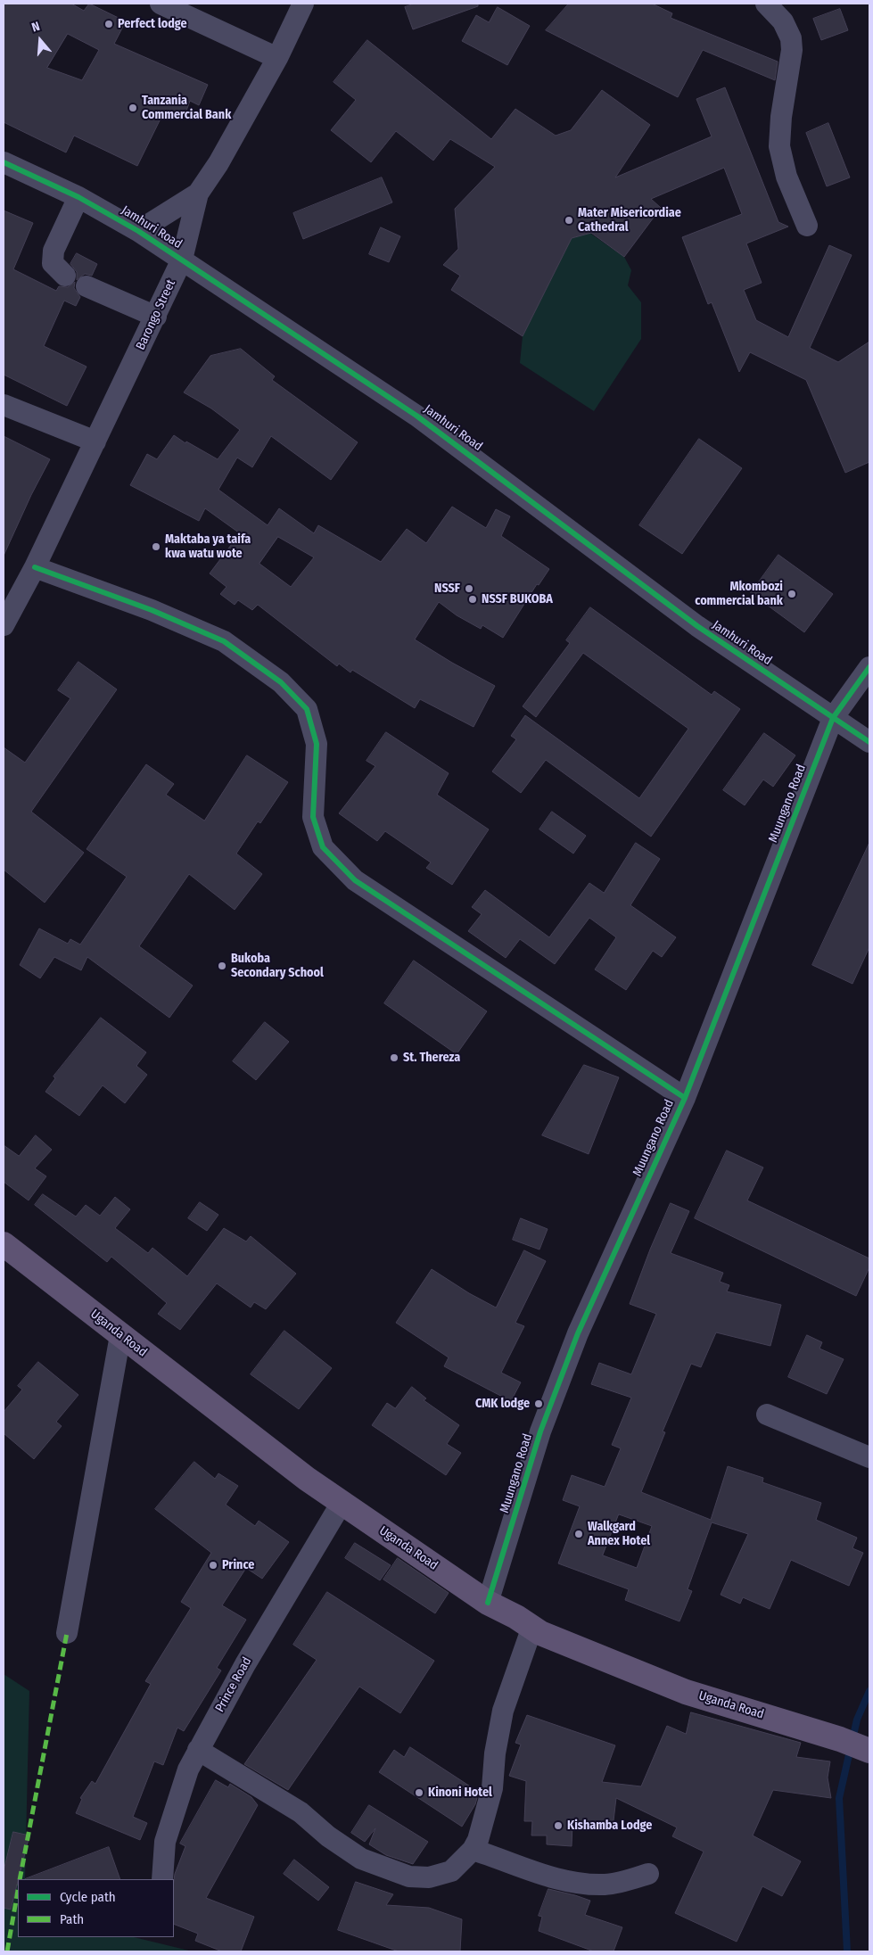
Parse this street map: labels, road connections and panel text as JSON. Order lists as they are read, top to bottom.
{
  "streets": {
    "main road": ["Uganda Road"],
    "street": [
      "Jamhuri Road",
      "Barongo Street",
      "Muungano Road",
      "Prince Road"
    ]
  },
  "crossings": [
    ["Jamhuri Road", "Barongo Street"],
    ["Jamhuri Road", "Muungano Road"],
    ["Muungano Road", "Uganda Road"],
    ["Uganda Road", "Prince Road"]
  ],
  "places": [
    "Perfect lodge",
    "Tanzania Commercial Bank",
    "Mater Misericordiae Cathedral",
    "Maktaba ya taifa kwa watu wote",
    "NSSF",
    "Mkombozi commercial bank",
    "NSSF BUKOBA",
    "Bukoba Secondary School",
    "St. Thereza",
    "CMK lodge",
    "Walkgard Annex Hotel",
    "Prince",
    "Kinoni Hotel",
    "Kishamba Lodge"
  ],
  "legend": ["Cycle path", "Path"],
  "north": "top"
}
